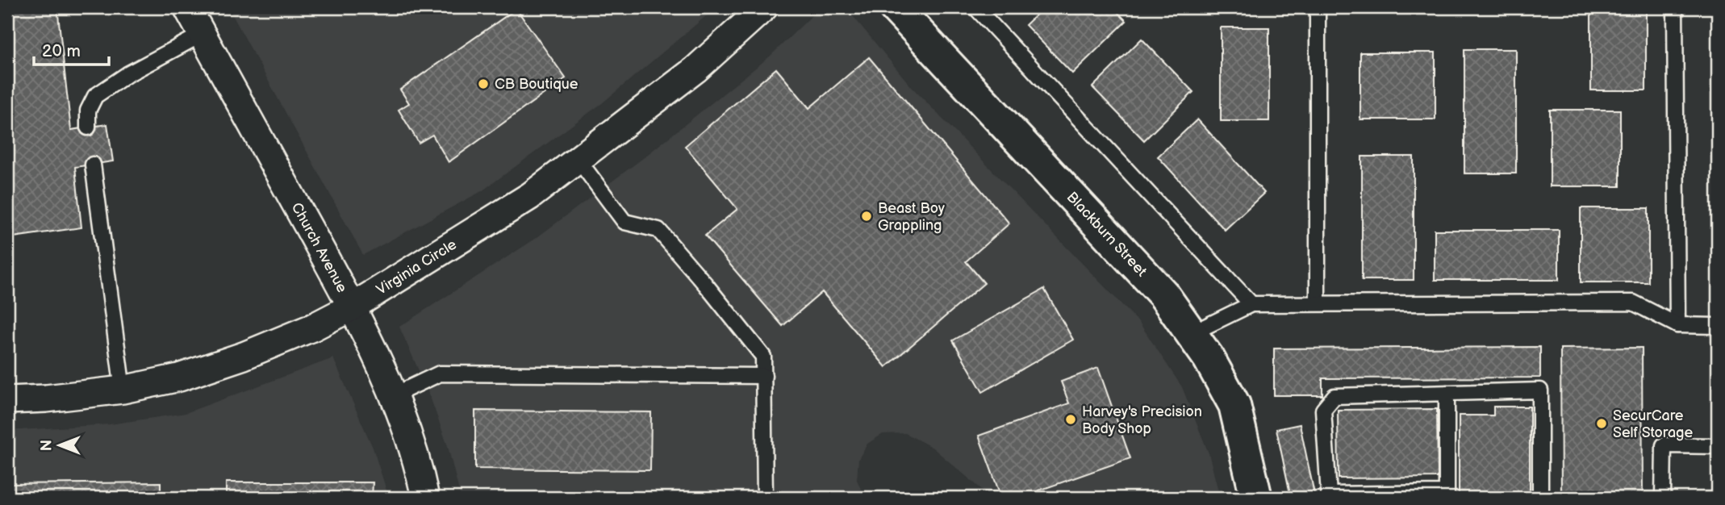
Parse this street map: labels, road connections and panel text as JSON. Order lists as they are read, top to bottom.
{
  "streets": {
    "street": ["Blackburn Street", "Church Avenue", "Virginia Circle"]
  },
  "crossings": [
    ["Church Avenue", "Virginia Circle"]
  ],
  "places": [
    "CB Boutique",
    "Beast Boy Grappling",
    "Harvey's Precision Body Shop",
    "SecurCare Self Storage"
  ],
  "scale_bar": "20 m",
  "north": "left"
}
